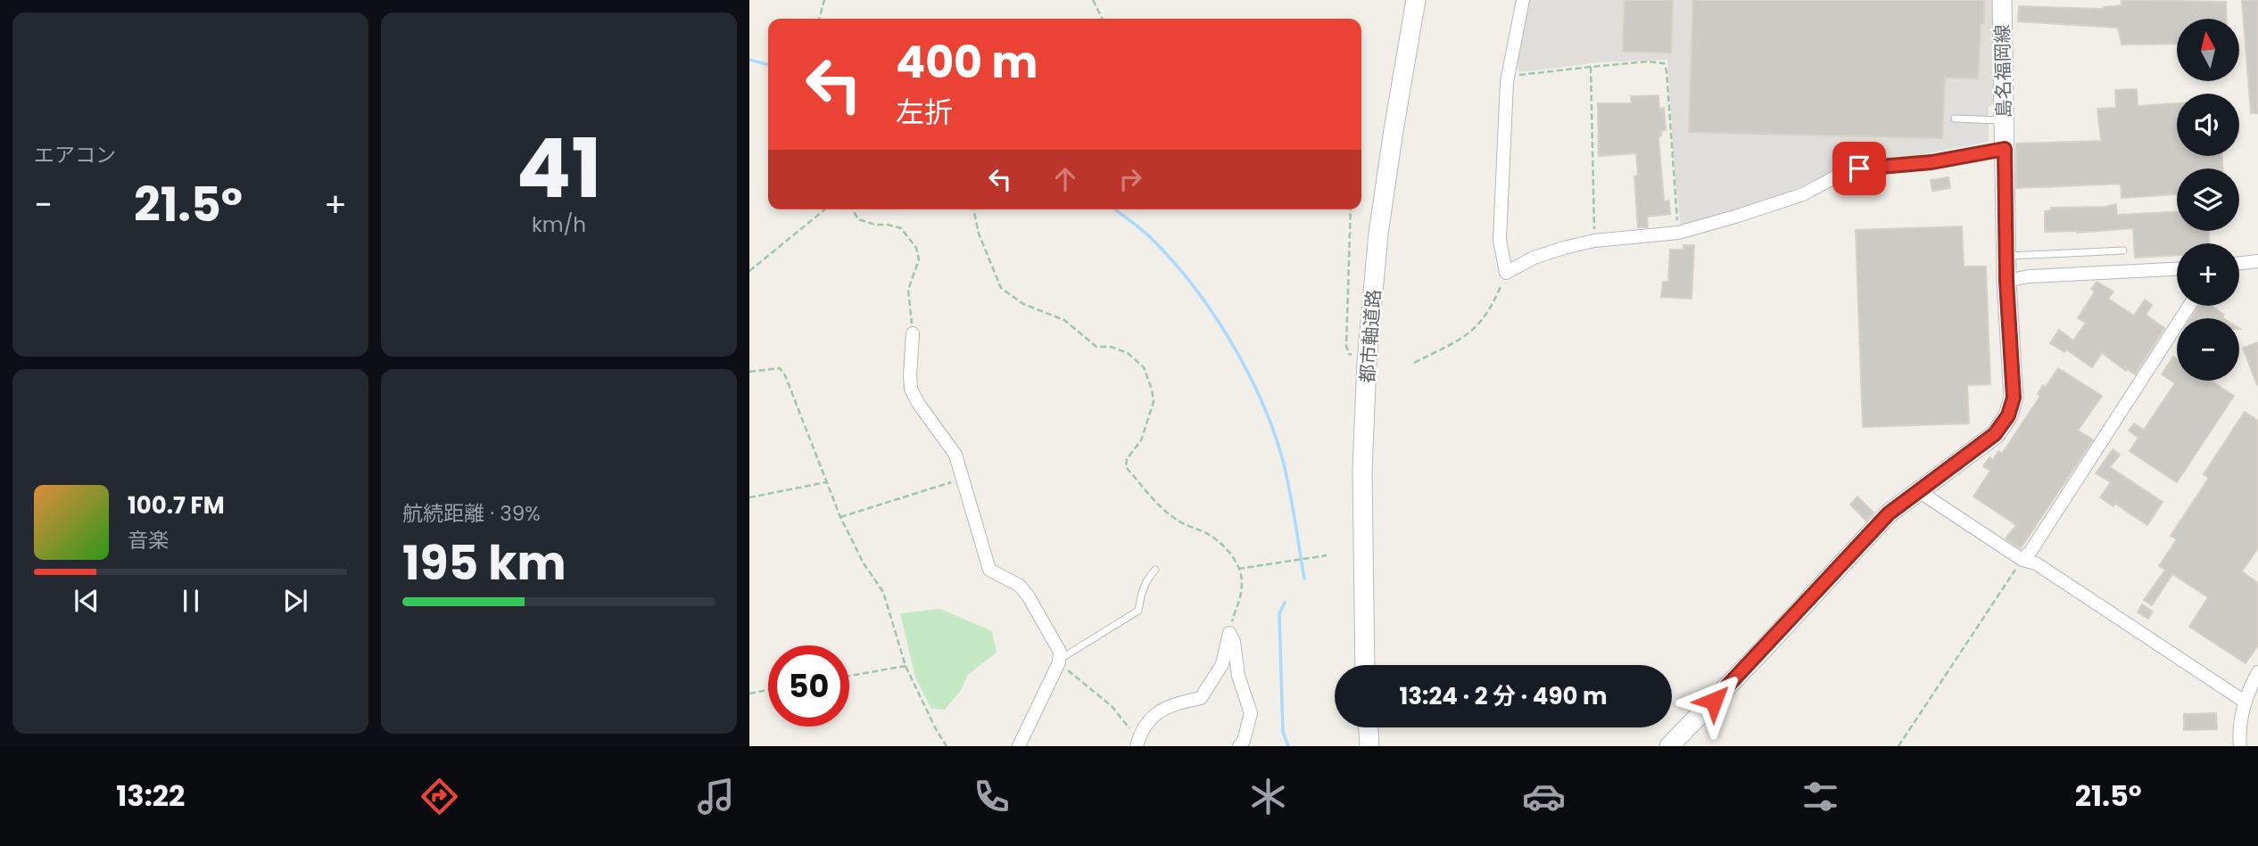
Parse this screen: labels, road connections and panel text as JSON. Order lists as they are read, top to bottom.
{
  "streets": {
    "main road": ["島名福岡線", "都市軸道路"]
  },
  "north": "top",
  "page": {
    "tile": [
      "エアコン",
      ["41", "km/h"],
      ["航続距離 · 39%", "195 km"]
    ],
    "map_buttons": ["+", "−"],
    "turn": ["400 m", "左折"],
    "heat": ["−", "21.5°", "+"],
    "song": ["100.7 FM", "音楽"],
    "limit": "50",
    "trip": "13:24 · 2 分 · 490 m",
    "tabs": ["13:22", "21.5°"]
  }
}
